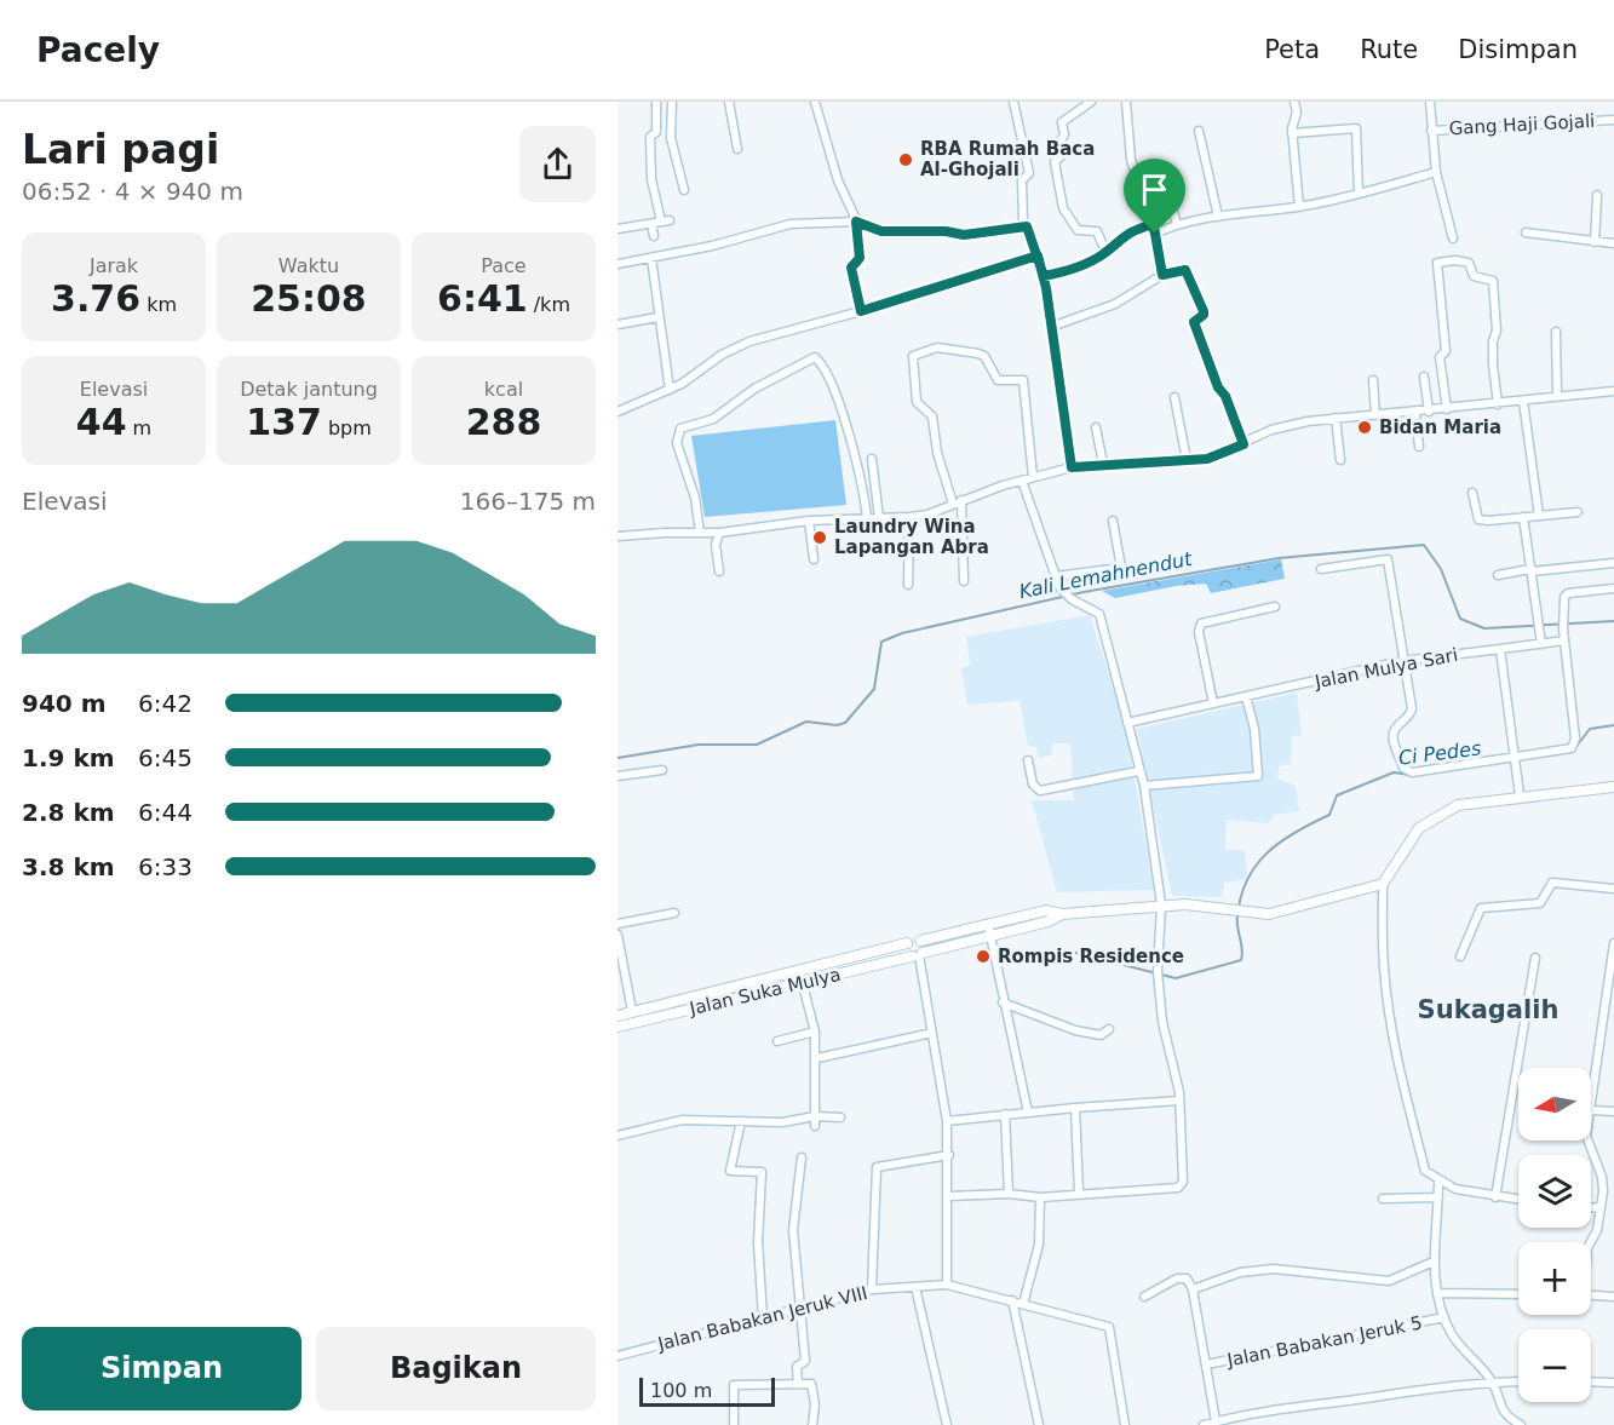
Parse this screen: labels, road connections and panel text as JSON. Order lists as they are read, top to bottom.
{
  "streets": {
    "street": [
      "Gang Haji Gojali",
      "Jalan Mulya Sari",
      "Jalan Suka Mulya",
      "Jalan Babakan Jeruk VIII",
      "Jalan Babakan Jeruk 5"
    ]
  },
  "districts": ["Sukagalih"],
  "water": ["Kali Lemahnendut", "Ci Pedes"],
  "places": [
    "RBA Rumah Baca Al-Ghojali",
    "Bidan Maria",
    "Laundry Wina Lapangan Abra",
    "Rompis Residence"
  ],
  "scale_bar": "100 m",
  "north": "left",
  "page": {
    "header": "Pacely",
    "nav": ["Peta", "Rute", "Disimpan"],
    "heading": ["Lari pagi", "06:52 · 4 × 940 m"],
    "stats": [
      ["Jarak", "3.76 km"],
      ["Waktu", "25:08"],
      ["Pace", "6:41 /km"],
      ["Elevasi", "44 m"],
      ["Detak jantung", "137 bpm"],
      ["kcal", "288"]
    ],
    "chart": ["Elevasi", "166–175 m"],
    "list": [
      {
        "name": "940 m",
        "note": "6:42"
      },
      {
        "name": "1.9 km",
        "note": "6:45"
      },
      {
        "name": "2.8 km",
        "note": "6:44"
      },
      {
        "name": "3.8 km",
        "note": "6:33"
      }
    ],
    "map_buttons": ["+", "−"],
    "buttons": ["Simpan", "Bagikan"],
    "scale": "100 m"
  }
}
